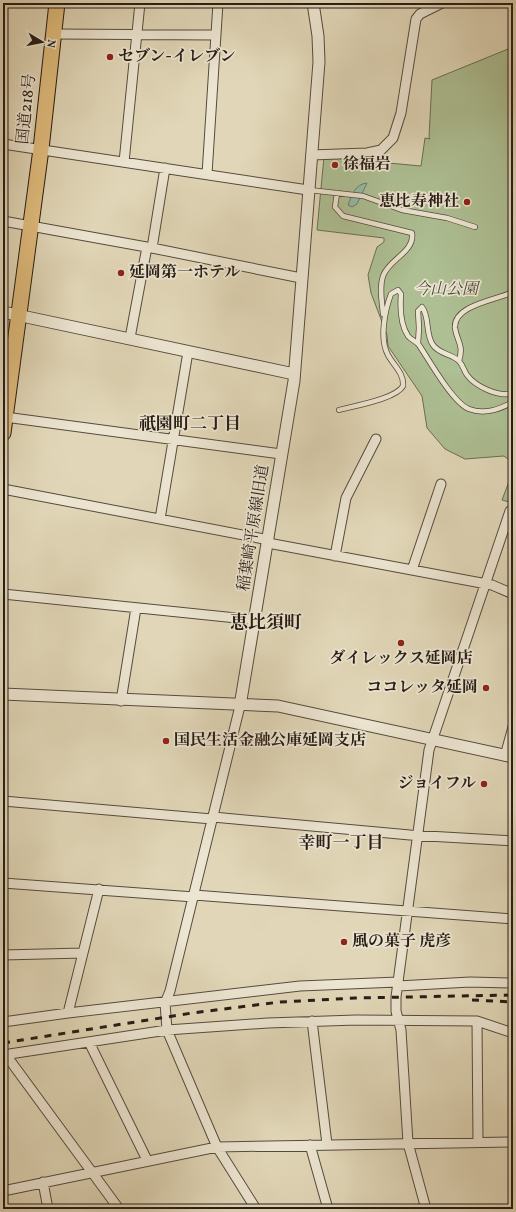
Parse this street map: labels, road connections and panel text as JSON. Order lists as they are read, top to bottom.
{
  "streets": {
    "highway": ["国道218号"],
    "street": ["稲葉崎平原線旧道"]
  },
  "districts": ["祇園町二丁目", "恵比須町", "幸町一丁目"],
  "parks": ["今山公園"],
  "places": [
    "セブン-イレブン",
    "徐福岩",
    "恵比寿神社",
    "延岡第一ホテル",
    "ダイレックス延岡店",
    "ココレッタ延岡",
    "国民生活金融公庫延岡支店",
    "ジョイフル",
    "風の菓子 虎彦"
  ],
  "north": "right"
}
